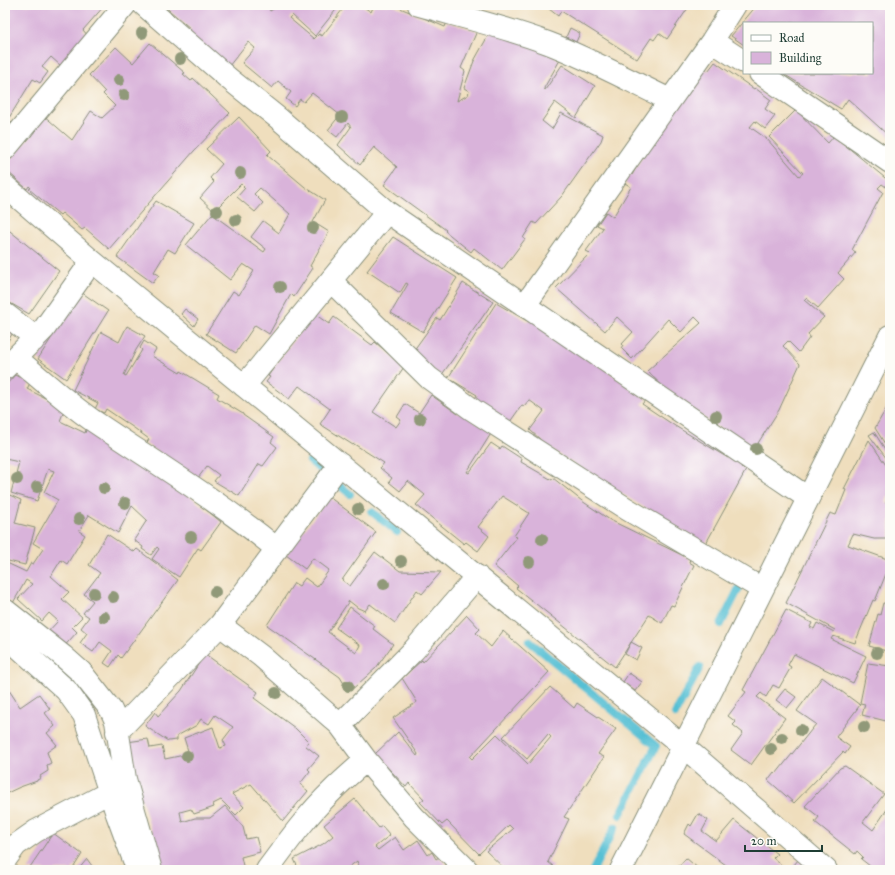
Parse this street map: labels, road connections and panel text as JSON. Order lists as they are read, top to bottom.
{
  "legend": ["Road", "Building"],
  "scale_bar": "20 m"
}
